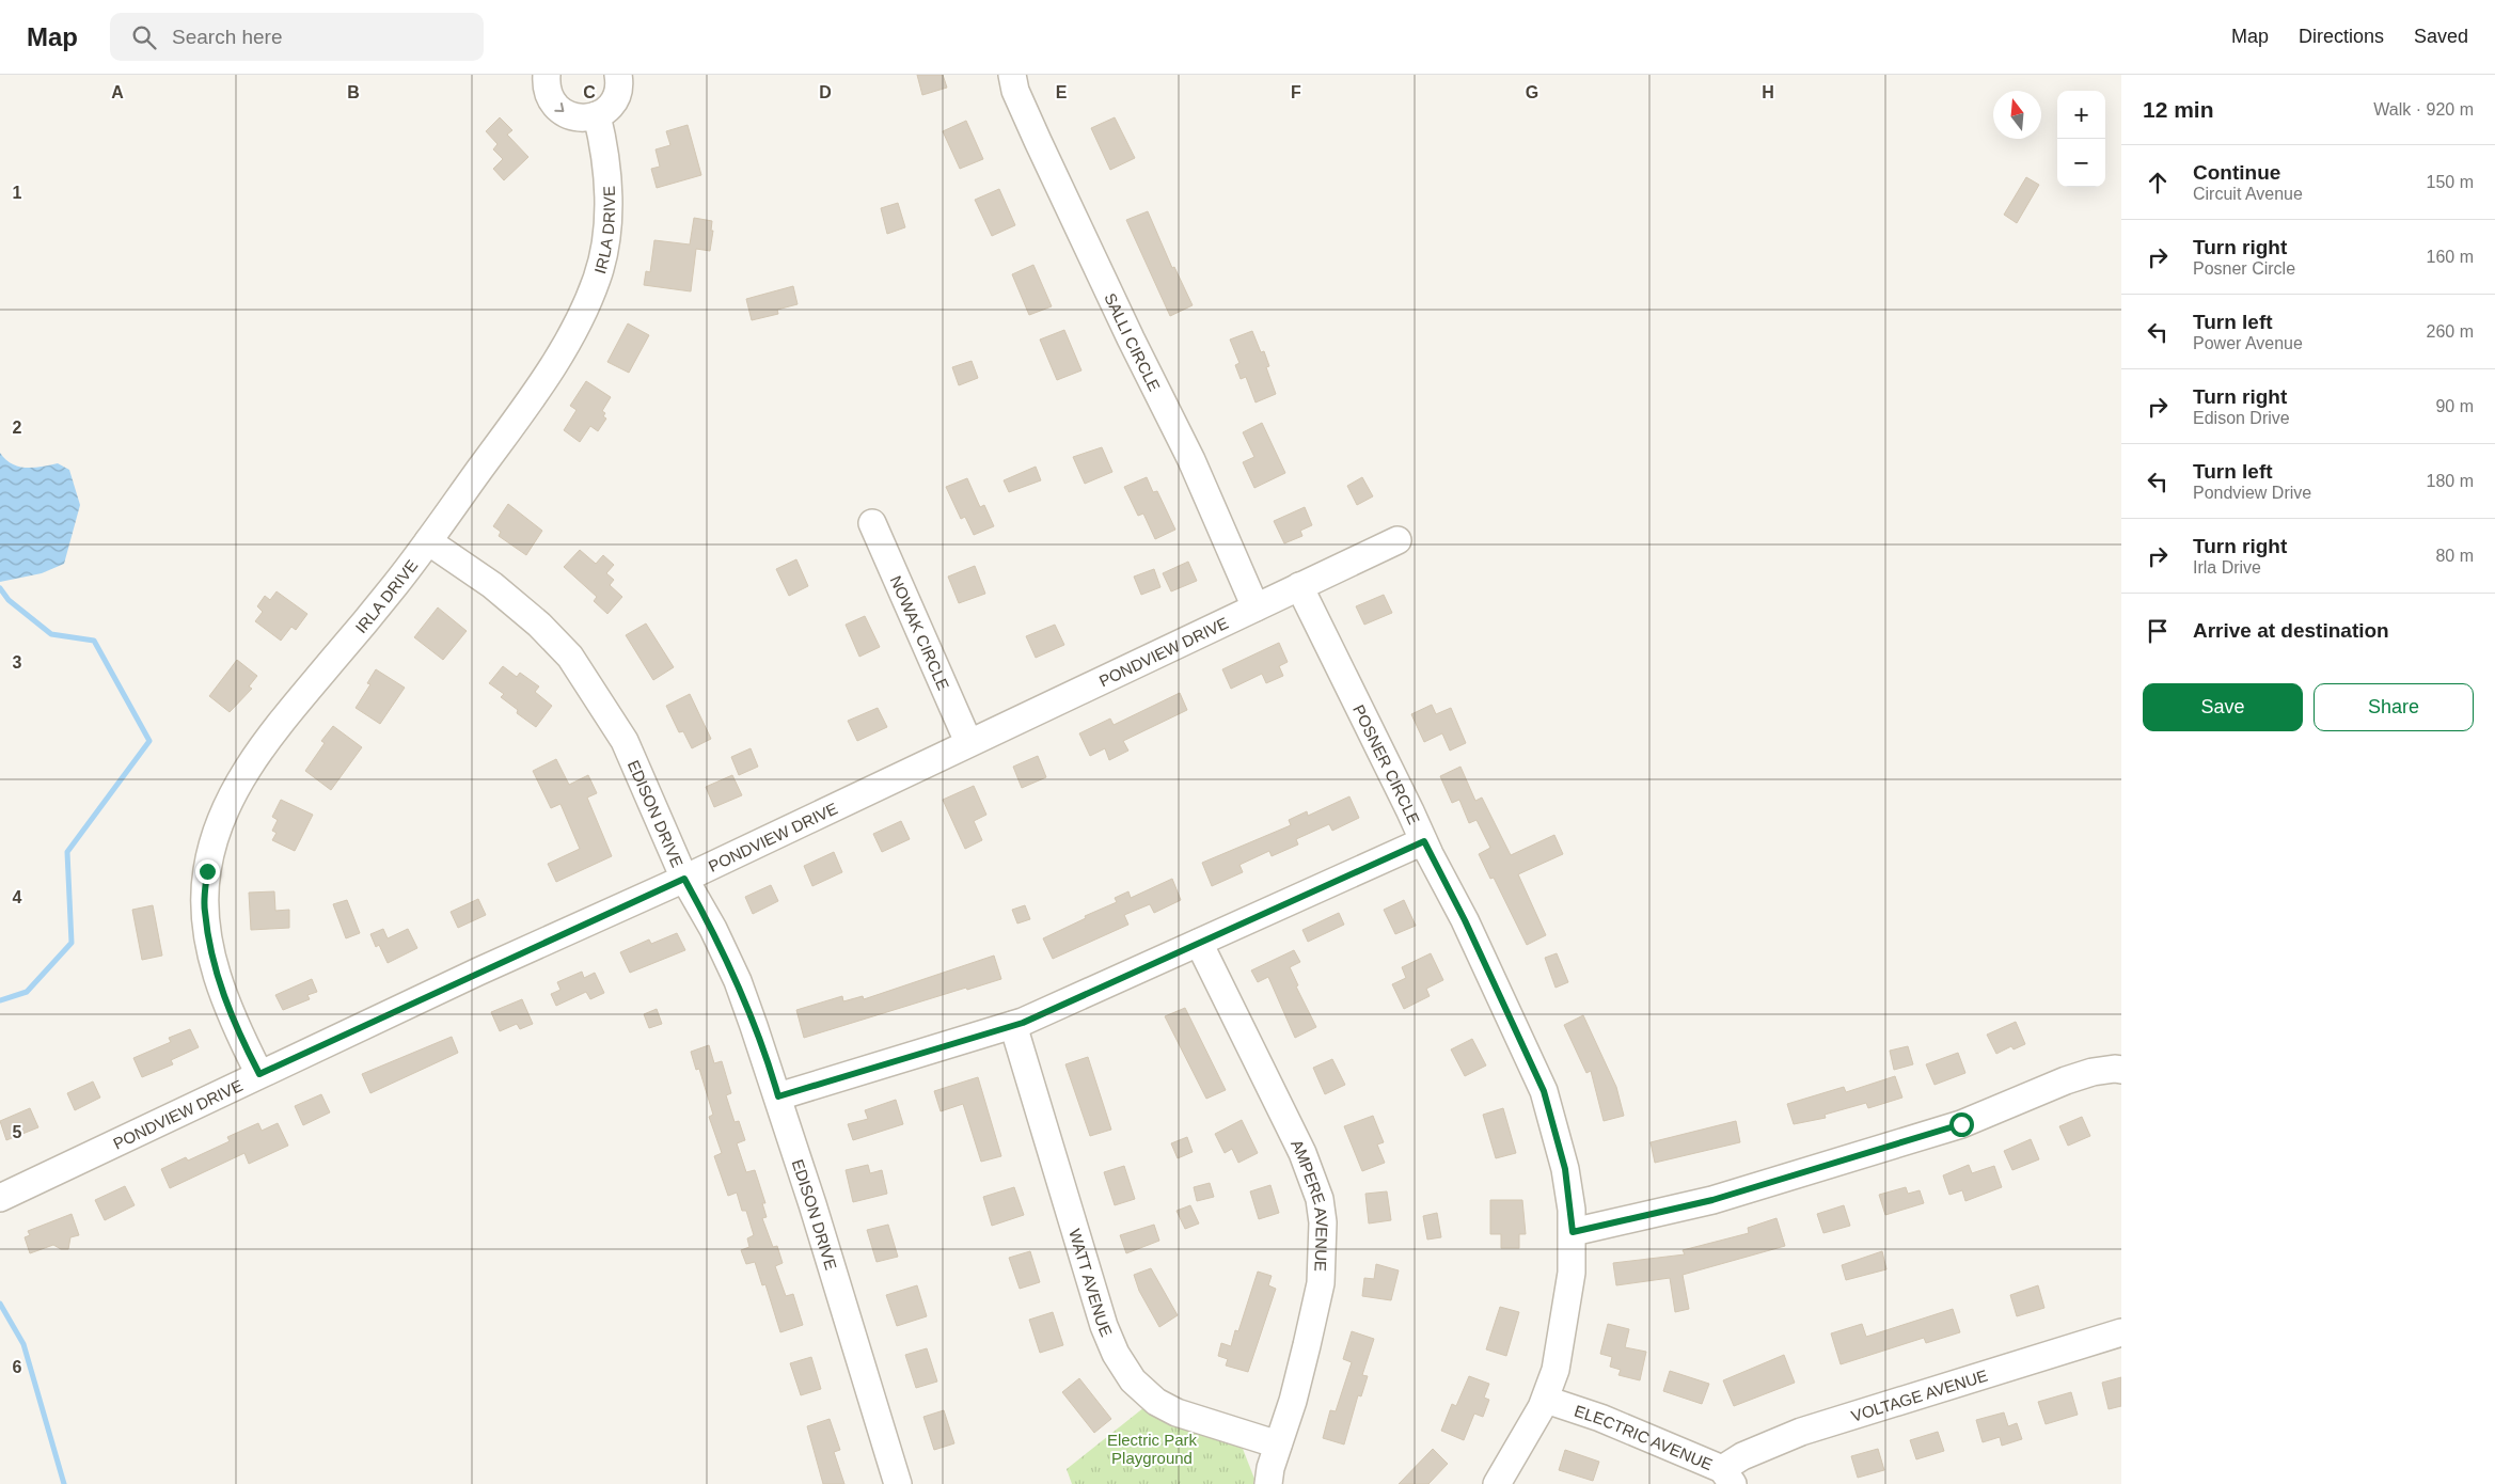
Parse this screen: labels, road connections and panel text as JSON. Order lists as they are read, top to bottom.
{
  "streets": {
    "street": [
      "IRLA DRIVE",
      "SALLI CIRCLE",
      "NOWAK CIRCLE",
      "PONDVIEW DRIVE",
      "POSNER CIRCLE",
      "EDISON DRIVE",
      "AMPERE AVENUE",
      "WATT AVENUE",
      "VOLTAGE AVENUE",
      "ELECTRIC AVENUE"
    ]
  },
  "crossings": [
    ["IRLA DRIVE", "PONDVIEW DRIVE"],
    ["IRLA DRIVE", "EDISON DRIVE"],
    ["SALLI CIRCLE", "PONDVIEW DRIVE"],
    ["NOWAK CIRCLE", "PONDVIEW DRIVE"],
    ["PONDVIEW DRIVE", "POSNER CIRCLE"],
    ["PONDVIEW DRIVE", "EDISON DRIVE"],
    ["POSNER CIRCLE", "ELECTRIC AVENUE"],
    ["AMPERE AVENUE", "WATT AVENUE"],
    ["VOLTAGE AVENUE", "ELECTRIC AVENUE"]
  ],
  "parks": ["Electric Park Playground"],
  "north": "top",
  "page": {
    "header": "Map",
    "search": "Search here",
    "nav": ["Map", "Directions", "Saved"],
    "heading": ["12 min", "Walk · 920 m"],
    "map_buttons": ["+", "−"],
    "list": [
      ["Continue", "Circuit Avenue", "150 m"],
      ["Turn right", "Posner Circle", "160 m"],
      ["Turn left", "Power Avenue", "260 m"],
      ["Turn right", "Edison Drive", "90 m"],
      ["Turn left", "Pondview Drive", "180 m"],
      ["Turn right", "Irla Drive", "80 m"],
      "Arrive at destination"
    ],
    "buttons": ["Save", "Share"]
  },
  "grid": {
    "columns": [
      "A",
      "B",
      "C",
      "D",
      "E",
      "F",
      "G",
      "H"
    ],
    "rows": [
      "1",
      "2",
      "3",
      "4",
      "5",
      "6"
    ]
  }
}
